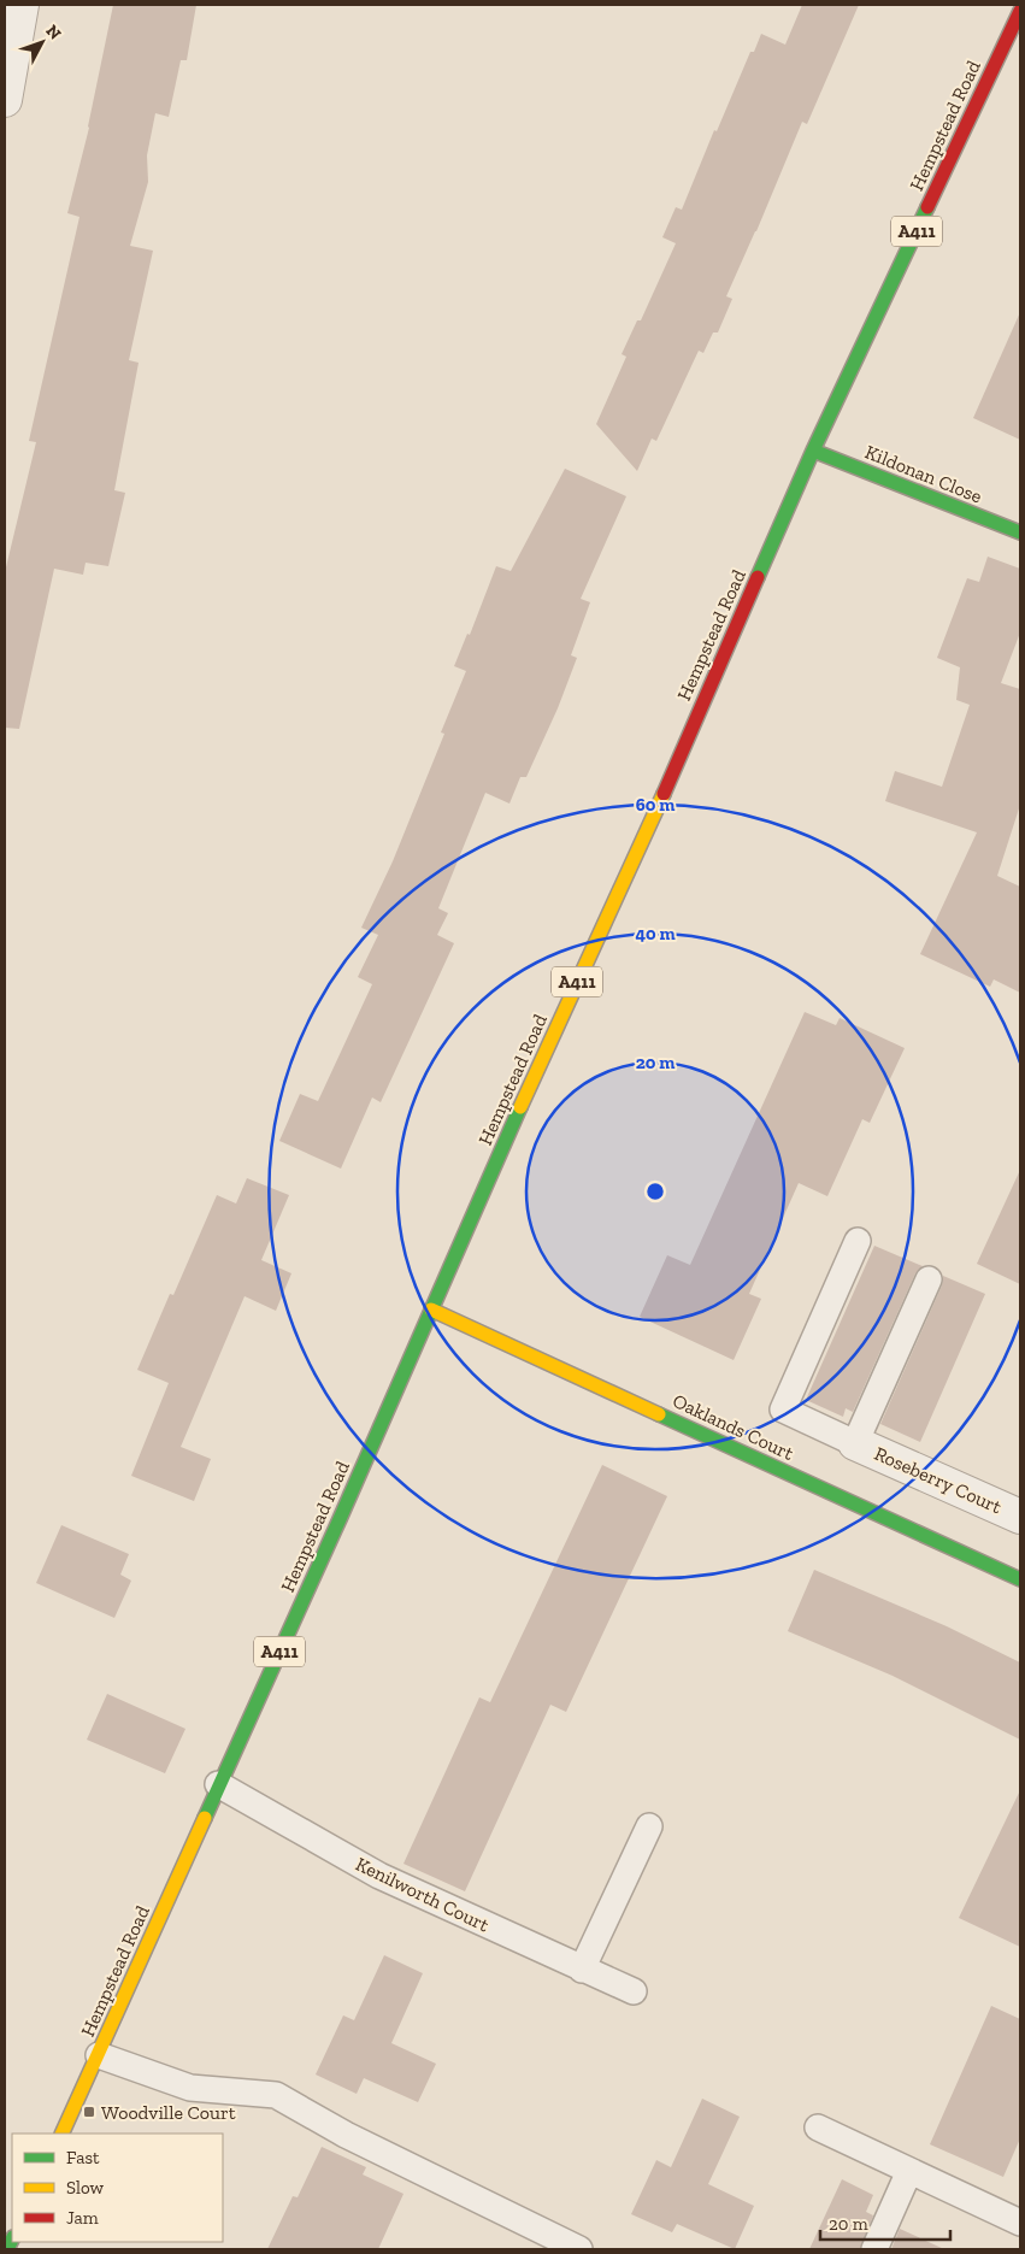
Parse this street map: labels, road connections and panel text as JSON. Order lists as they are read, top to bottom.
{
  "streets": {
    "main road": [
      "Hempstead Road",
      "A411",
      "Kildonan Close",
      "Oaklands Court"
    ],
    "street": ["Roseberry Court"],
    "lane": ["Kenilworth Court"]
  },
  "crossings": [
    ["Hempstead Road", "Kildonan Close"],
    ["Hempstead Road", "Oaklands Court"],
    ["Hempstead Road", "Kenilworth Court"]
  ],
  "places": {
    "transit": ["Woodville Court"]
  },
  "legend": ["Fast", "Slow", "Jam"],
  "scale_bar": "20 m",
  "north": "top right",
  "rings": ["60 m", "40 m", "20 m"]
}
